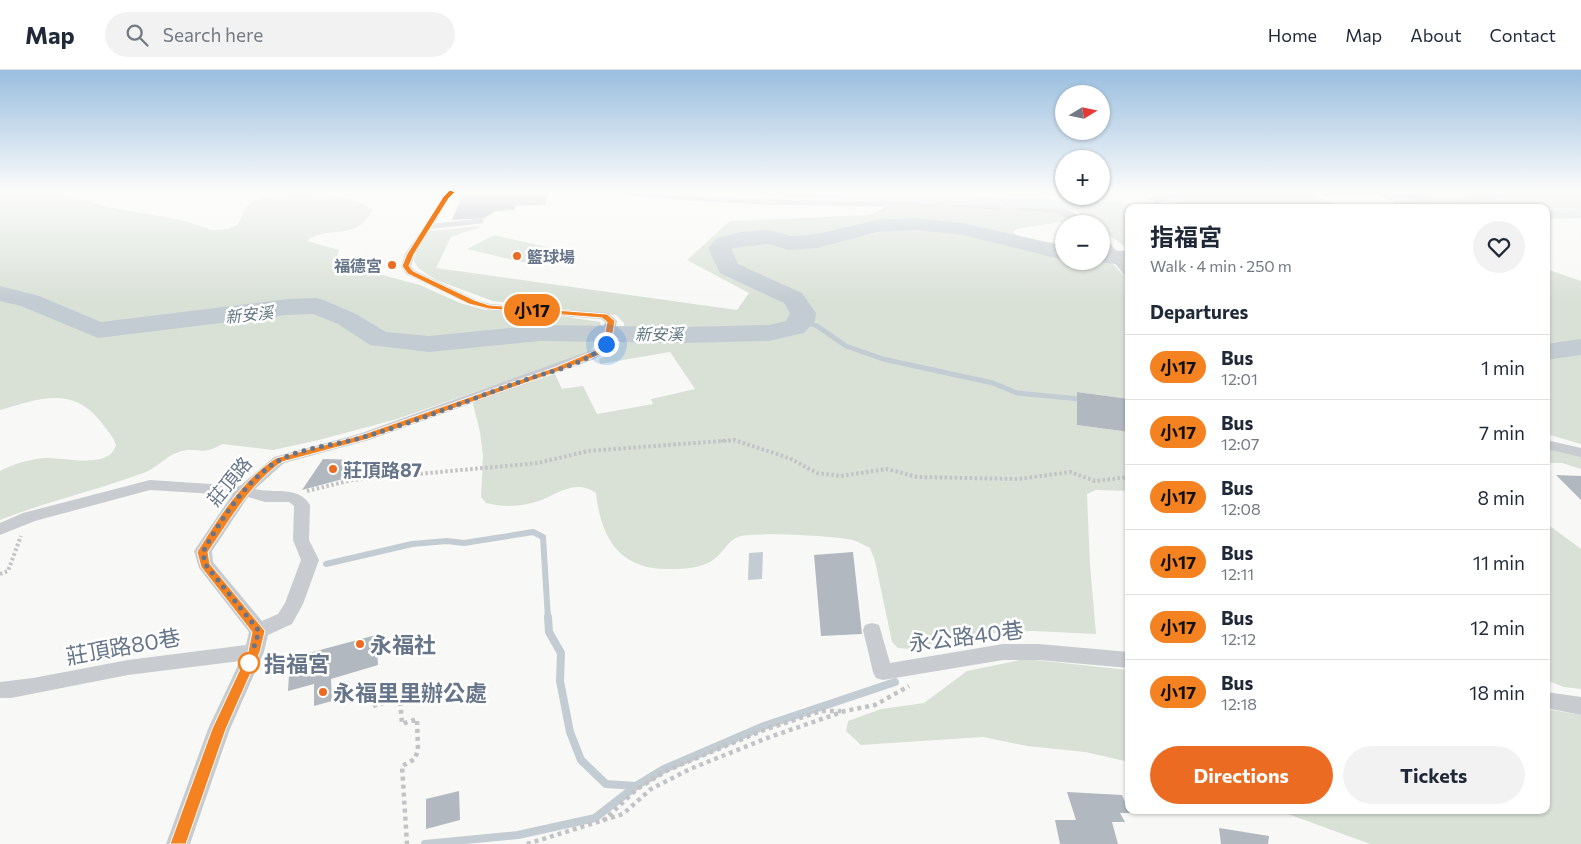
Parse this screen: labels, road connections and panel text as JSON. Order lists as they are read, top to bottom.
{
  "streets": {
    "street": ["莊頂路", "永公路40巷", "莊頂路80巷"]
  },
  "water": ["新安溪"],
  "places": [
    "籃球場",
    "福德宮",
    "莊頂路87",
    "永福社",
    "指福宮",
    "永福里里辦公處"
  ],
  "lines": ["bus line 小17"],
  "north": "right",
  "page": {
    "header": "Map",
    "search": "Search here",
    "nav": [
      "Home",
      "Map",
      "About",
      "Contact"
    ],
    "on_map": "小17",
    "map_buttons": ["+", "−"],
    "heading": [
      ["指福宮", "Walk · 4 min · 250 m"],
      "Departures"
    ],
    "list": [
      {
        "mark": "小17",
        "name": "Bus",
        "note": "12:01",
        "value": "1 min"
      },
      {
        "mark": "小17",
        "name": "Bus",
        "note": "12:07",
        "value": "7 min"
      },
      {
        "mark": "小17",
        "name": "Bus",
        "note": "12:08",
        "value": "8 min"
      },
      {
        "mark": "小17",
        "name": "Bus",
        "note": "12:11",
        "value": "11 min"
      },
      {
        "mark": "小17",
        "name": "Bus",
        "note": "12:12",
        "value": "12 min"
      },
      {
        "mark": "小17",
        "name": "Bus",
        "note": "12:18",
        "value": "18 min"
      }
    ],
    "buttons": ["Directions", "Tickets"]
  }
}
